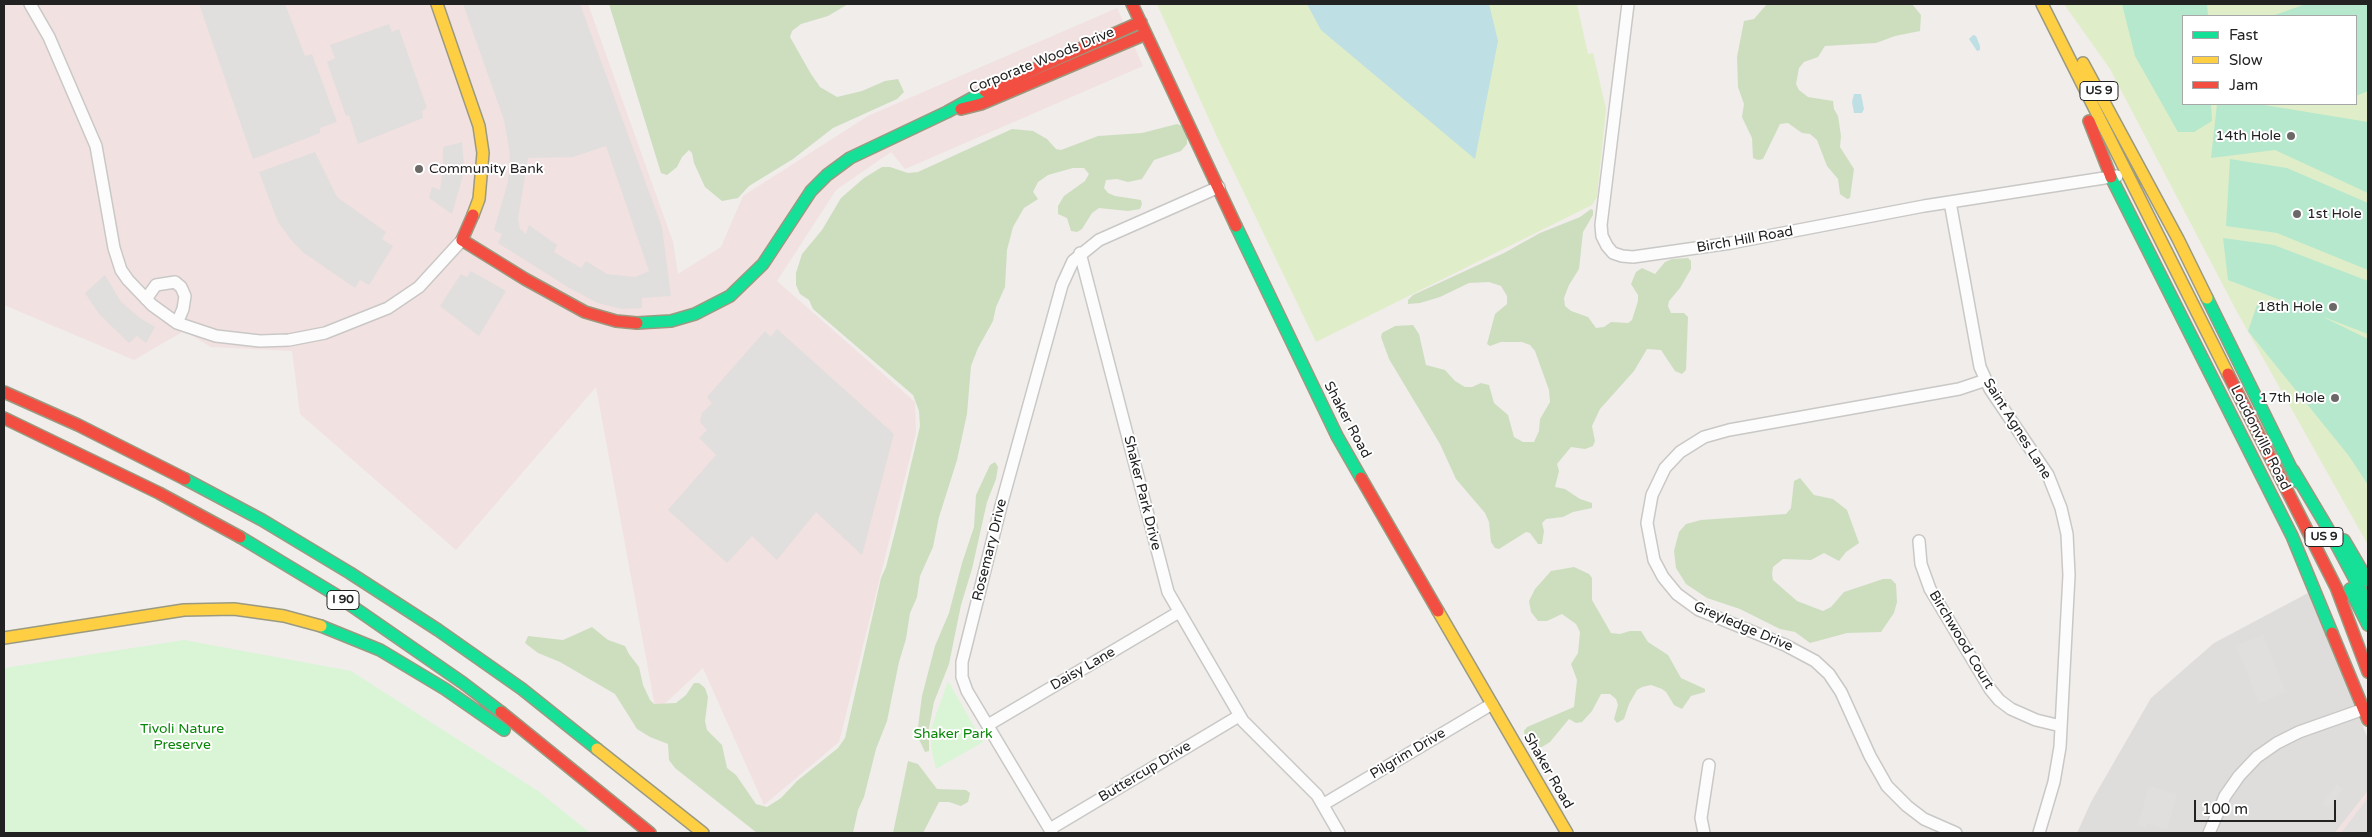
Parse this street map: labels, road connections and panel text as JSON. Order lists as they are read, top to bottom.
{
  "streets": {
    "main road": [
      "Corporate Woods Drive",
      "US 9",
      "Shaker Road",
      "Loudonville Road",
      "I 90"
    ],
    "street": [
      "Birch Hill Road",
      "Saint Agnes Lane",
      "Shaker Park Drive",
      "Rosemary Drive",
      "Greyledge Drive",
      "Birchwood Court",
      "Daisy Lane",
      "Pilgrim Drive",
      "Buttercup Drive"
    ]
  },
  "crossings": [
    ["Corporate Woods Drive", "Shaker Road"],
    ["US 9", "Birch Hill Road"],
    ["US 9", "Loudonville Road"],
    ["Birch Hill Road", "Saint Agnes Lane"],
    ["Birch Hill Road", "Loudonville Road"],
    ["Shaker Road", "Pilgrim Drive"],
    ["Saint Agnes Lane", "Greyledge Drive"],
    ["Saint Agnes Lane", "Birchwood Court"],
    ["Shaker Park Drive", "Rosemary Drive"],
    ["Shaker Park Drive", "Daisy Lane"],
    ["Shaker Park Drive", "Pilgrim Drive"],
    ["Shaker Park Drive", "Buttercup Drive"],
    ["Rosemary Drive", "Daisy Lane"],
    ["Rosemary Drive", "Buttercup Drive"]
  ],
  "parks": ["Tivoli Nature Preserve", "Shaker Park"],
  "places": [
    "14th Hole",
    "Community Bank",
    "1st Hole",
    "18th Hole",
    "17th Hole"
  ],
  "legend": ["Fast", "Slow", "Jam"],
  "scale_bar": "100 m"
}
